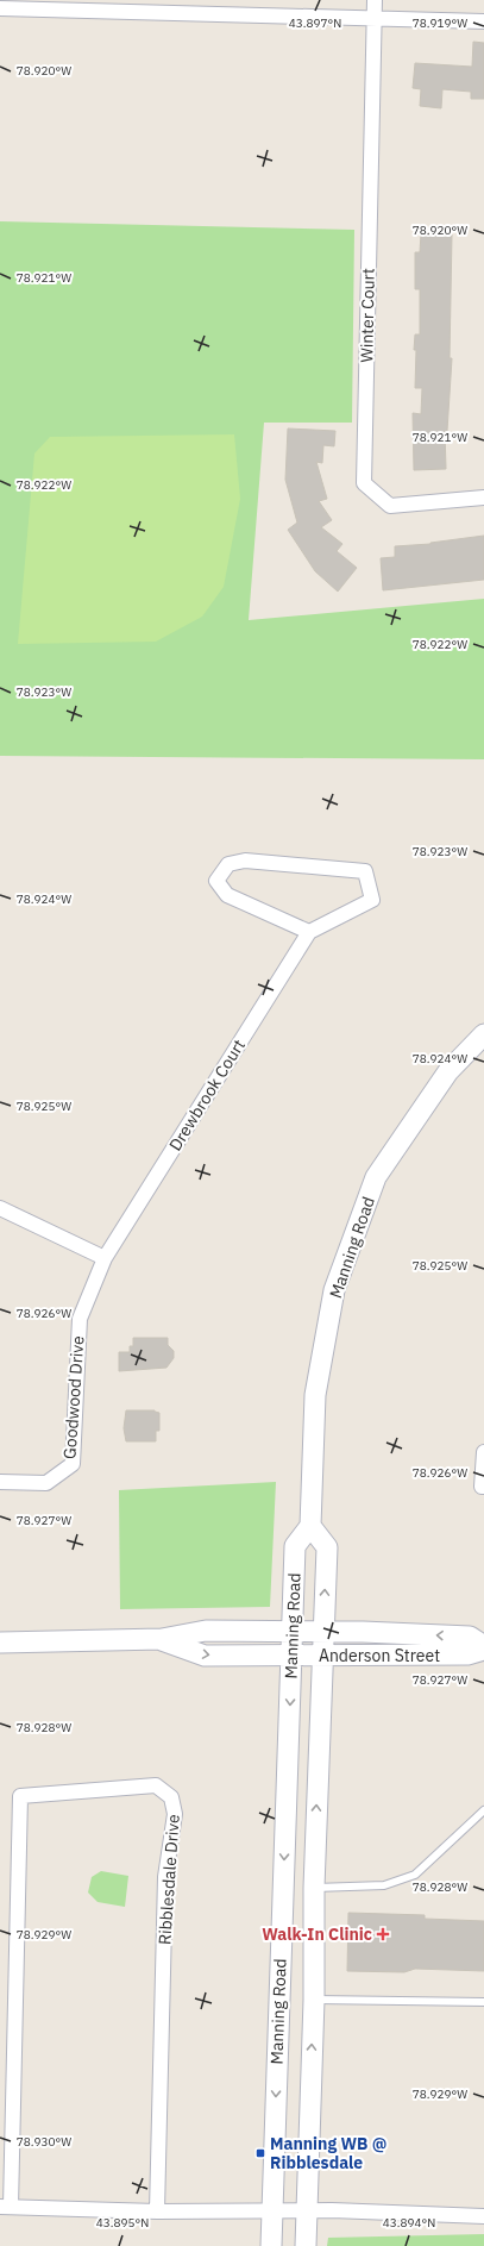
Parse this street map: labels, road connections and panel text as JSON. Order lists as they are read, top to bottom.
{
  "streets": {
    "main road": ["Manning Road", "Anderson Street"],
    "street": [
      "Winter Court",
      "Drewbrook Court",
      "Goodwood Drive",
      "Ribblesdale Drive"
    ]
  },
  "crossings": [
    ["Drewbrook Court", "Goodwood Drive"],
    ["Manning Road", "Anderson Street"],
    ["Manning Road", "Ribblesdale Drive"]
  ],
  "places": {
    "health": ["Walk-In Clinic"],
    "transit": ["Manning WB @ Ribblesdale"]
  },
  "coordinates": [
    "78.919°W",
    "43.897°N",
    "78.920°W",
    "78.921°W",
    "78.922°W",
    "78.923°W",
    "78.924°W",
    "78.925°W",
    "78.926°W",
    "78.927°W",
    "78.928°W",
    "78.929°W",
    "78.930°W",
    "43.895°N",
    "43.894°N"
  ]
}
